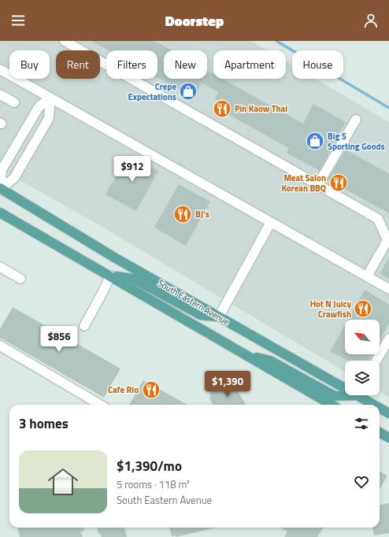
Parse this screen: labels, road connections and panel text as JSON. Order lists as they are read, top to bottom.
{
  "streets": {
    "main road": ["South Eastern Avenue"]
  },
  "places": {
    "shop": ["Crepe Expectations", "Big 5 Sporting Goods"],
    "restaurant": [
      "Pin Kaow Thai",
      "Meat Salon Korean BBQ",
      "BJ's",
      "Hot N Juicy Crawfish",
      "Cafe Rio"
    ]
  },
  "north": "top left",
  "page": {
    "header": "Doorstep",
    "chip": [
      "Buy",
      "Rent",
      "Filters",
      "New",
      "Apartment",
      "House"
    ],
    "price": ["$912", "$856", "$1,390"],
    "heading": "3 homes",
    "list": [
      {
        "name": "$1,390/mo",
        "note": "5 rooms · 118 m² · South Eastern Avenue"
      }
    ]
  }
}
